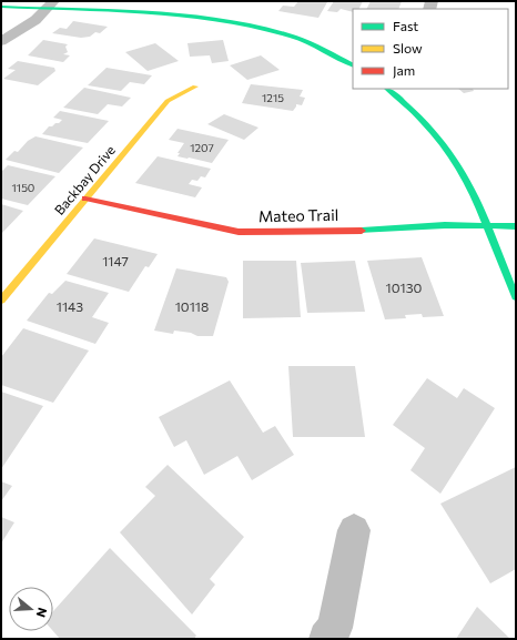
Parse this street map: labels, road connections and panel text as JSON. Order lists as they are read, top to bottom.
{
  "streets": {
    "street": ["Backbay Drive", "Mateo Trail"]
  },
  "crossings": [
    ["Backbay Drive", "Mateo Trail"]
  ],
  "house_numbers": [
    "1215",
    "1207",
    "1150",
    "1147",
    "10130",
    "1143",
    "10118"
  ],
  "legend": ["Fast", "Slow", "Jam"],
  "north": "right"
}
